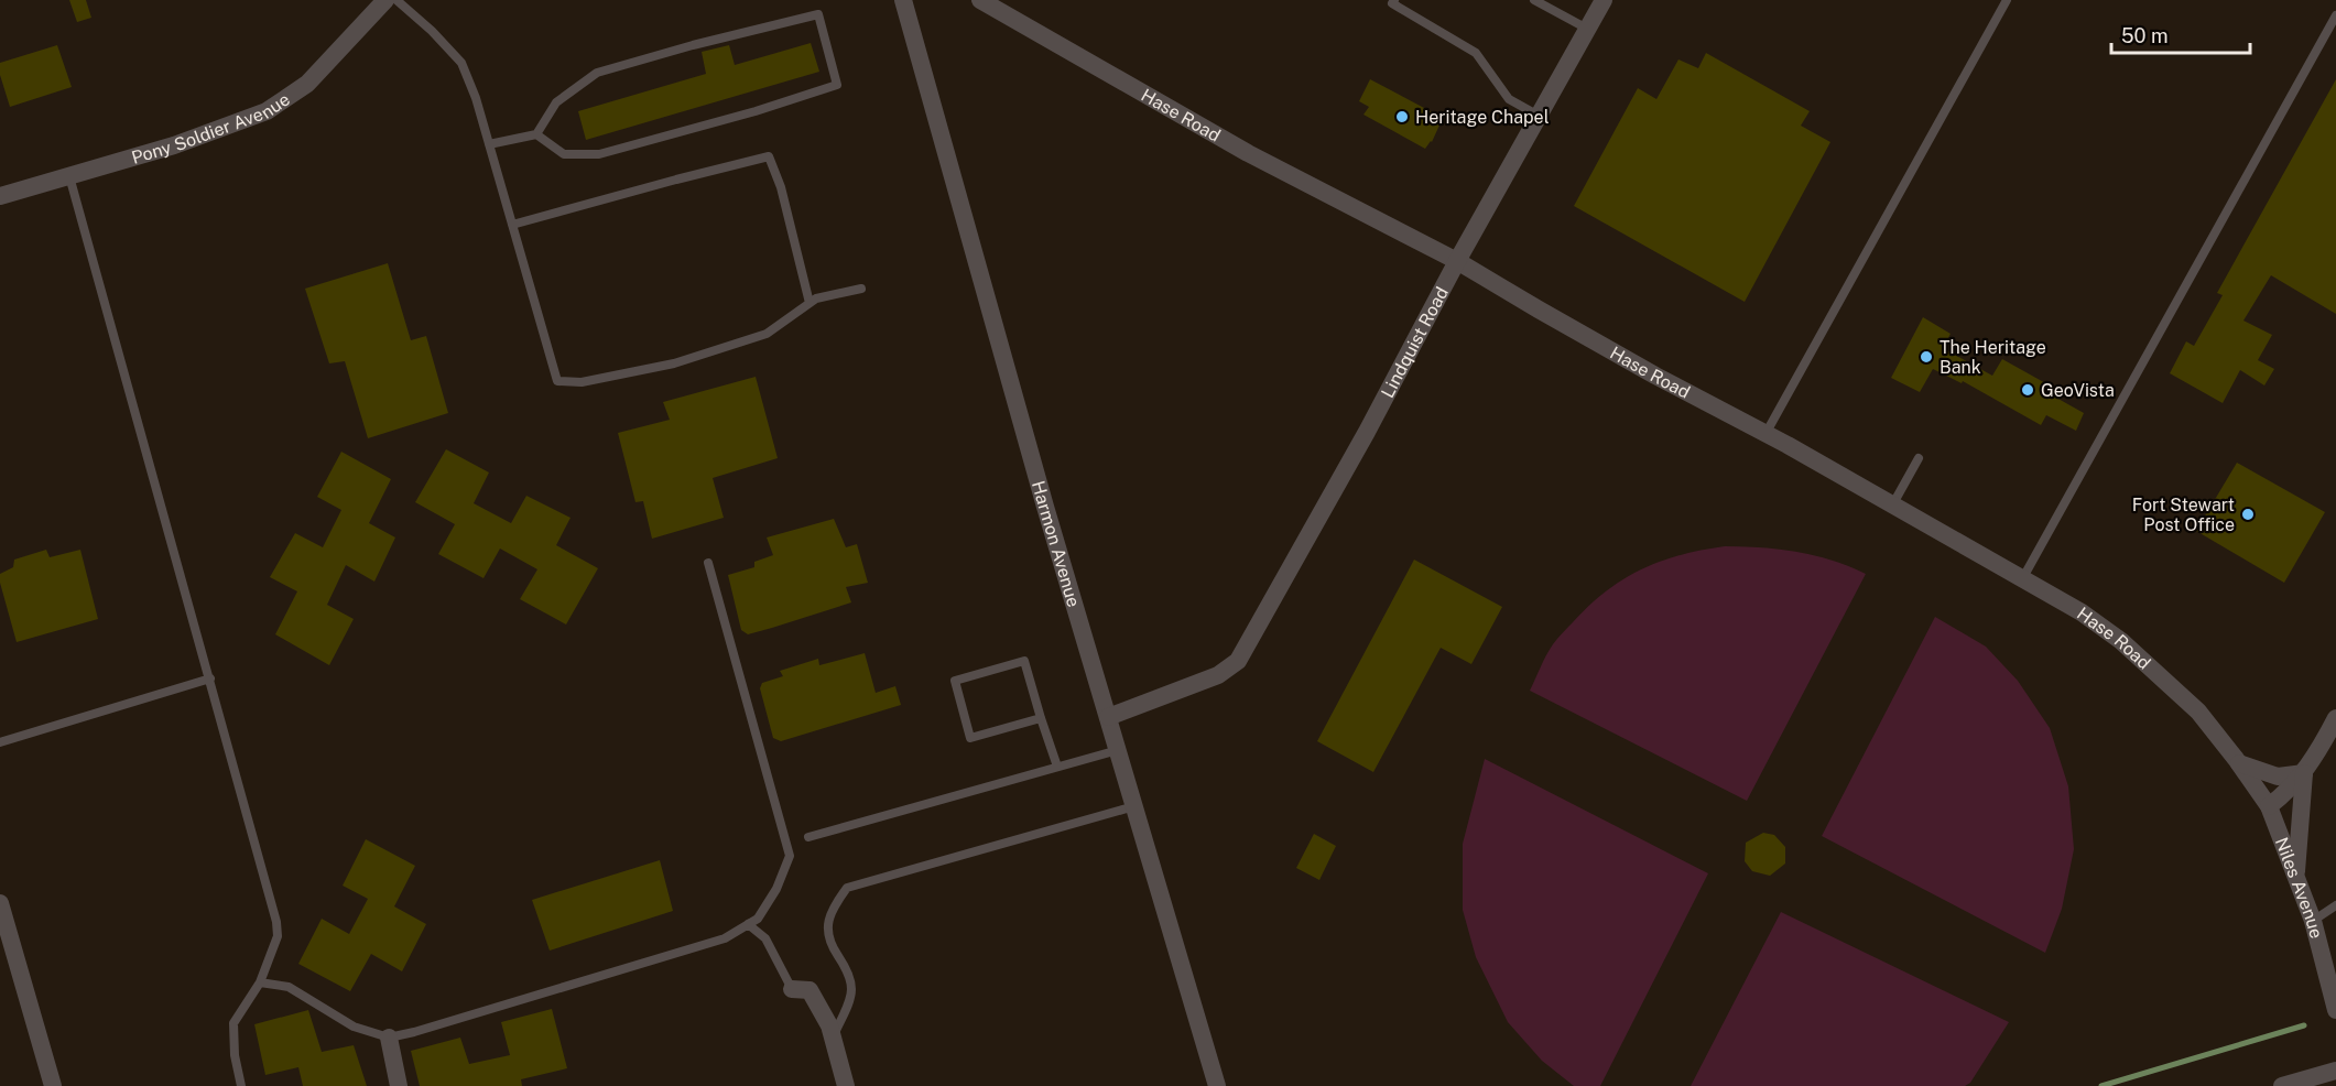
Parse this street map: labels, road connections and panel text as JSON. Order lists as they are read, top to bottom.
{
  "streets": {
    "street": [
      "Hase Road",
      "Pony Soldier Avenue",
      "Lindquist Road",
      "Harmon Avenue",
      "Niles Avenue"
    ]
  },
  "crossings": [
    ["Hase Road", "Lindquist Road"],
    ["Hase Road", "Niles Avenue"],
    ["Lindquist Road", "Harmon Avenue"]
  ],
  "places": [
    "Heritage Chapel",
    "The Heritage Bank",
    "GeoVista",
    "Fort Stewart Post Office"
  ],
  "scale_bar": "50 m"
}
